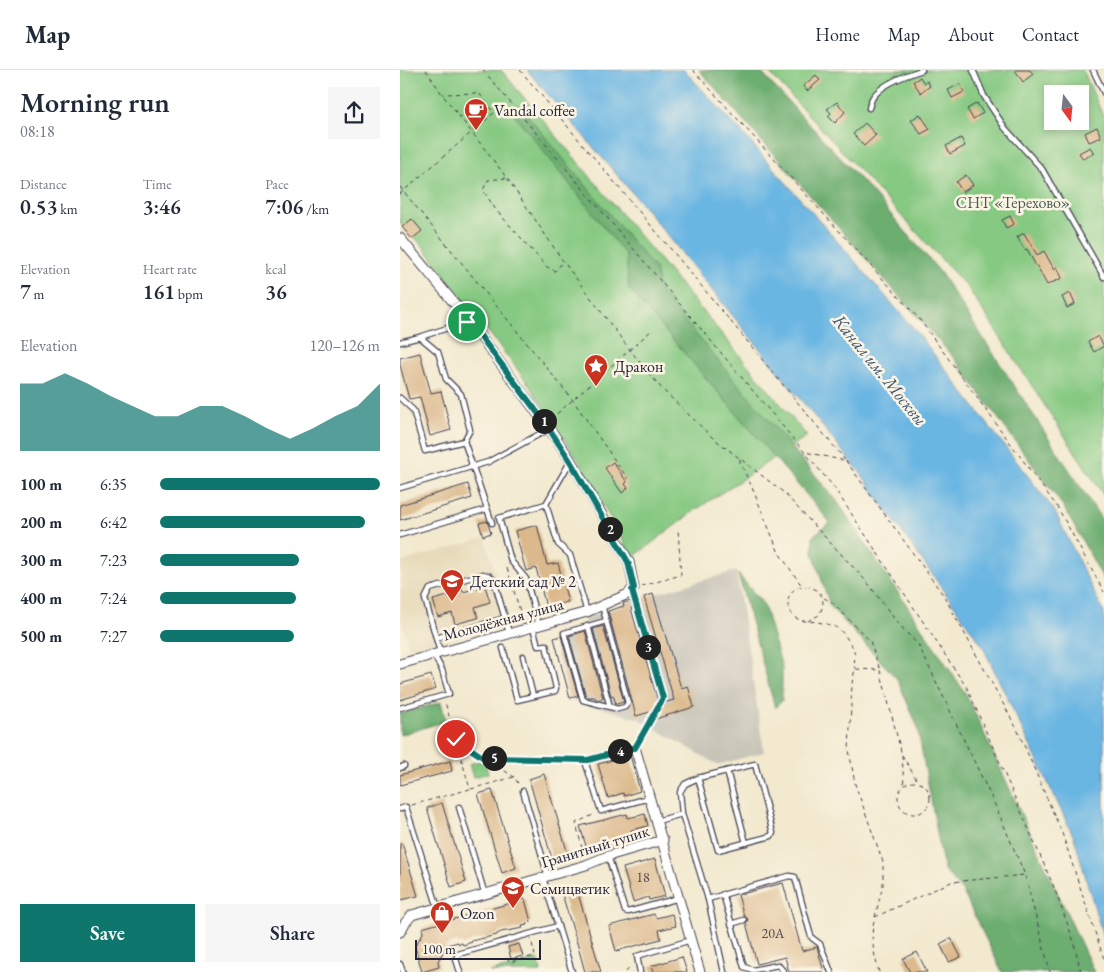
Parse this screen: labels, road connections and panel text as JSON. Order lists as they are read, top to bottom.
{
  "streets": {
    "street": ["Молодёжная улица", "Гранитный тупик"]
  },
  "water": ["Канал им. Москвы"],
  "parks": ["СНТ «Терехово»"],
  "places": {
    "cafe": ["Vandal coffee"],
    "place": ["Дракон"],
    "school or university": ["Детский сад № 2", "Семицветик"],
    "shop": ["Ozon"]
  },
  "house_numbers": ["18", "20А"],
  "scale_bar": "100 m",
  "north": "bottom",
  "page": {
    "header": "Map",
    "nav": [
      "Home",
      "Map",
      "About",
      "Contact"
    ],
    "heading": ["Morning run", "08:18"],
    "stats": [
      ["Distance", "0.53 km"],
      ["Time", "3:46"],
      ["Pace", "7:06 /km"],
      ["Elevation", "7 m"],
      ["Heart rate", "161 bpm"],
      ["kcal", "36"]
    ],
    "chart": ["Elevation", "120–126 m"],
    "pins": [
      "1",
      "2",
      "3",
      "4",
      "5"
    ],
    "list": [
      {
        "name": "100 m",
        "note": "6:35"
      },
      {
        "name": "200 m",
        "note": "6:42"
      },
      {
        "name": "300 m",
        "note": "7:23"
      },
      {
        "name": "400 m",
        "note": "7:24"
      },
      {
        "name": "500 m",
        "note": "7:27"
      }
    ],
    "buttons": ["Save", "Share"],
    "scale": "100 m"
  }
}
